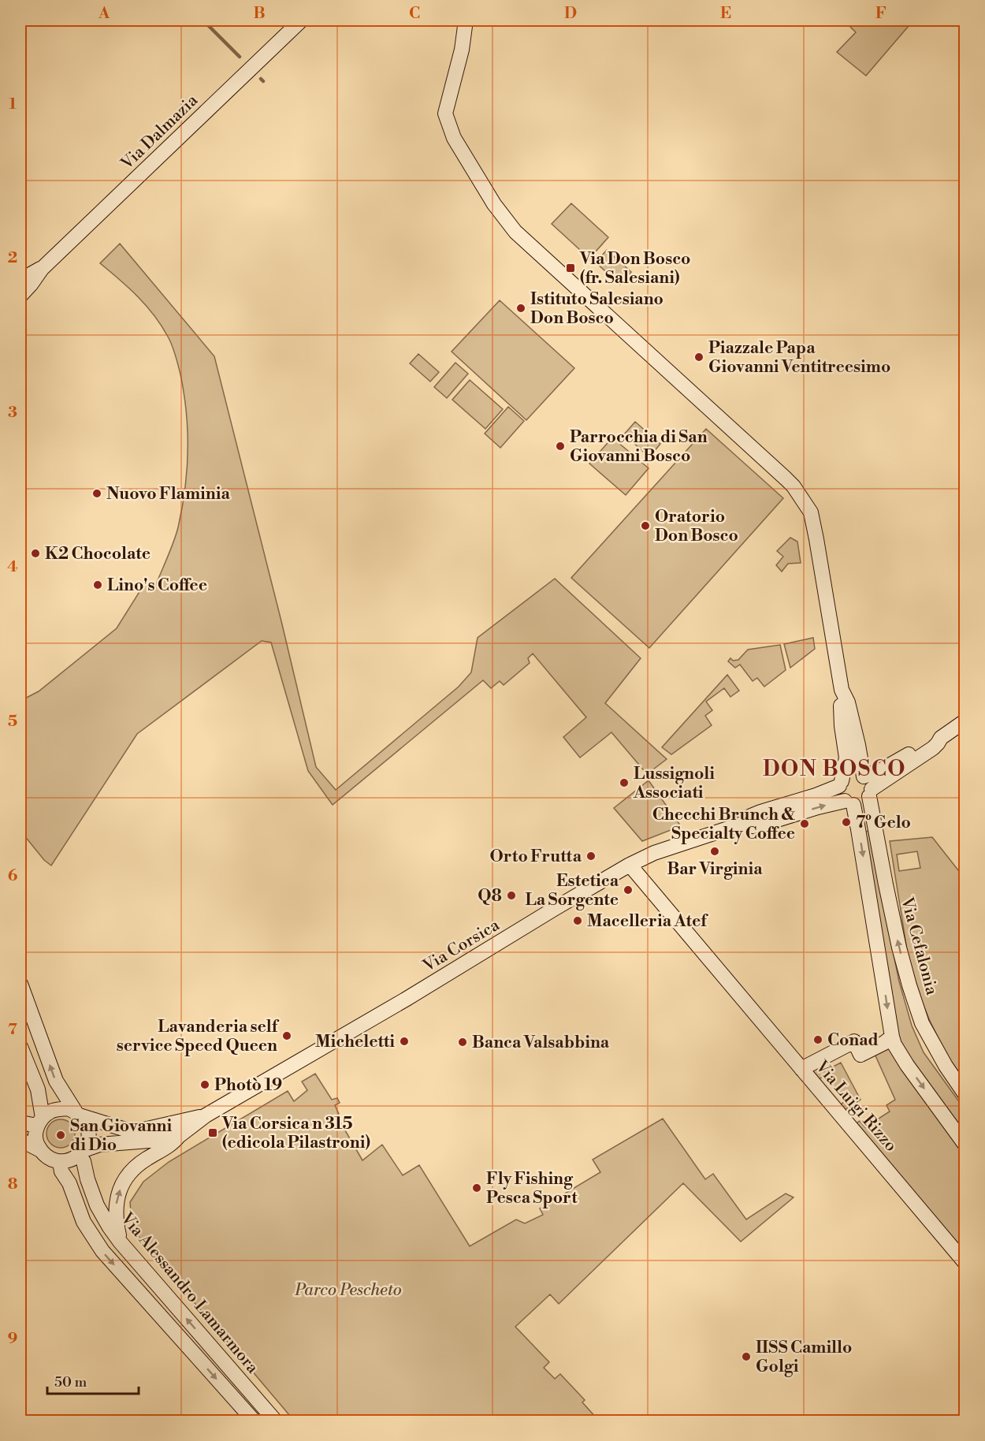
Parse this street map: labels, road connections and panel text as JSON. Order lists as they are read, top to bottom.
{
  "streets": {
    "main road": [
      "Via Dalmazia",
      "Via Corsica",
      "Via Cefalonia",
      "Via Luigi Rizzo",
      "Via Alessandro Lamarmora"
    ]
  },
  "crossings": [
    ["Via Corsica", "Via Cefalonia"],
    ["Via Corsica", "Via Luigi Rizzo"],
    ["Via Corsica", "Via Alessandro Lamarmora"]
  ],
  "districts": ["DON BOSCO"],
  "parks": ["Parco Pescheto"],
  "places": {
    "transit": ["Via Don Bosco (fr. Salesiani)", "Via Corsica n 315 (edicola Pilastroni)"],
    "other": [
      "Istituto Salesiano Don Bosco",
      "Piazzale Papa Giovanni Ventitreesimo",
      "Parrocchia di San Giovanni Bosco",
      "Nuovo Flaminia",
      "Oratorio Don Bosco",
      "K2 Chocolate",
      "Lino's Coffee",
      "Lussignoli Associati",
      "7º Gelo",
      "Checchi Brunch & Specialty Coffee",
      "Bar Virginia",
      "Orto Frutta",
      "Estetica La Sorgente",
      "Q8",
      "Macelleria Atef",
      "Lavanderia self service Speed Queen",
      "Conad",
      "Micheletti",
      "Banca Valsabbina",
      "Photò 19",
      "San Giovanni di Dio",
      "Fly Fishing Pesca Sport",
      "IISS Camillo Golgi"
    ]
  },
  "scale_bar": "50 m",
  "grid": {
    "columns": [
      "A",
      "B",
      "C",
      "D",
      "E",
      "F"
    ],
    "rows": [
      "1",
      "2",
      "3",
      "4",
      "5",
      "6",
      "7",
      "8",
      "9"
    ]
  }
}
